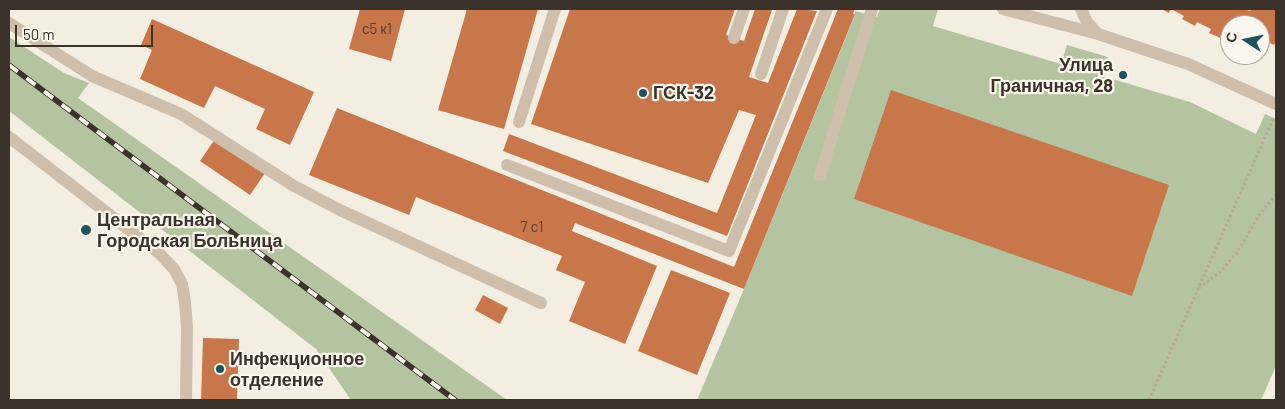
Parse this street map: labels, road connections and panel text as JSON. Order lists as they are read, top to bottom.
{
  "places": [
    "Улица Граничная, 28",
    "ГСК-32",
    "Центральная Городская Больница",
    "Инфекционное отделение"
  ],
  "house_numbers": ["с5 к1", "7 с1"],
  "scale_bar": "50 m",
  "north": "left"
}
